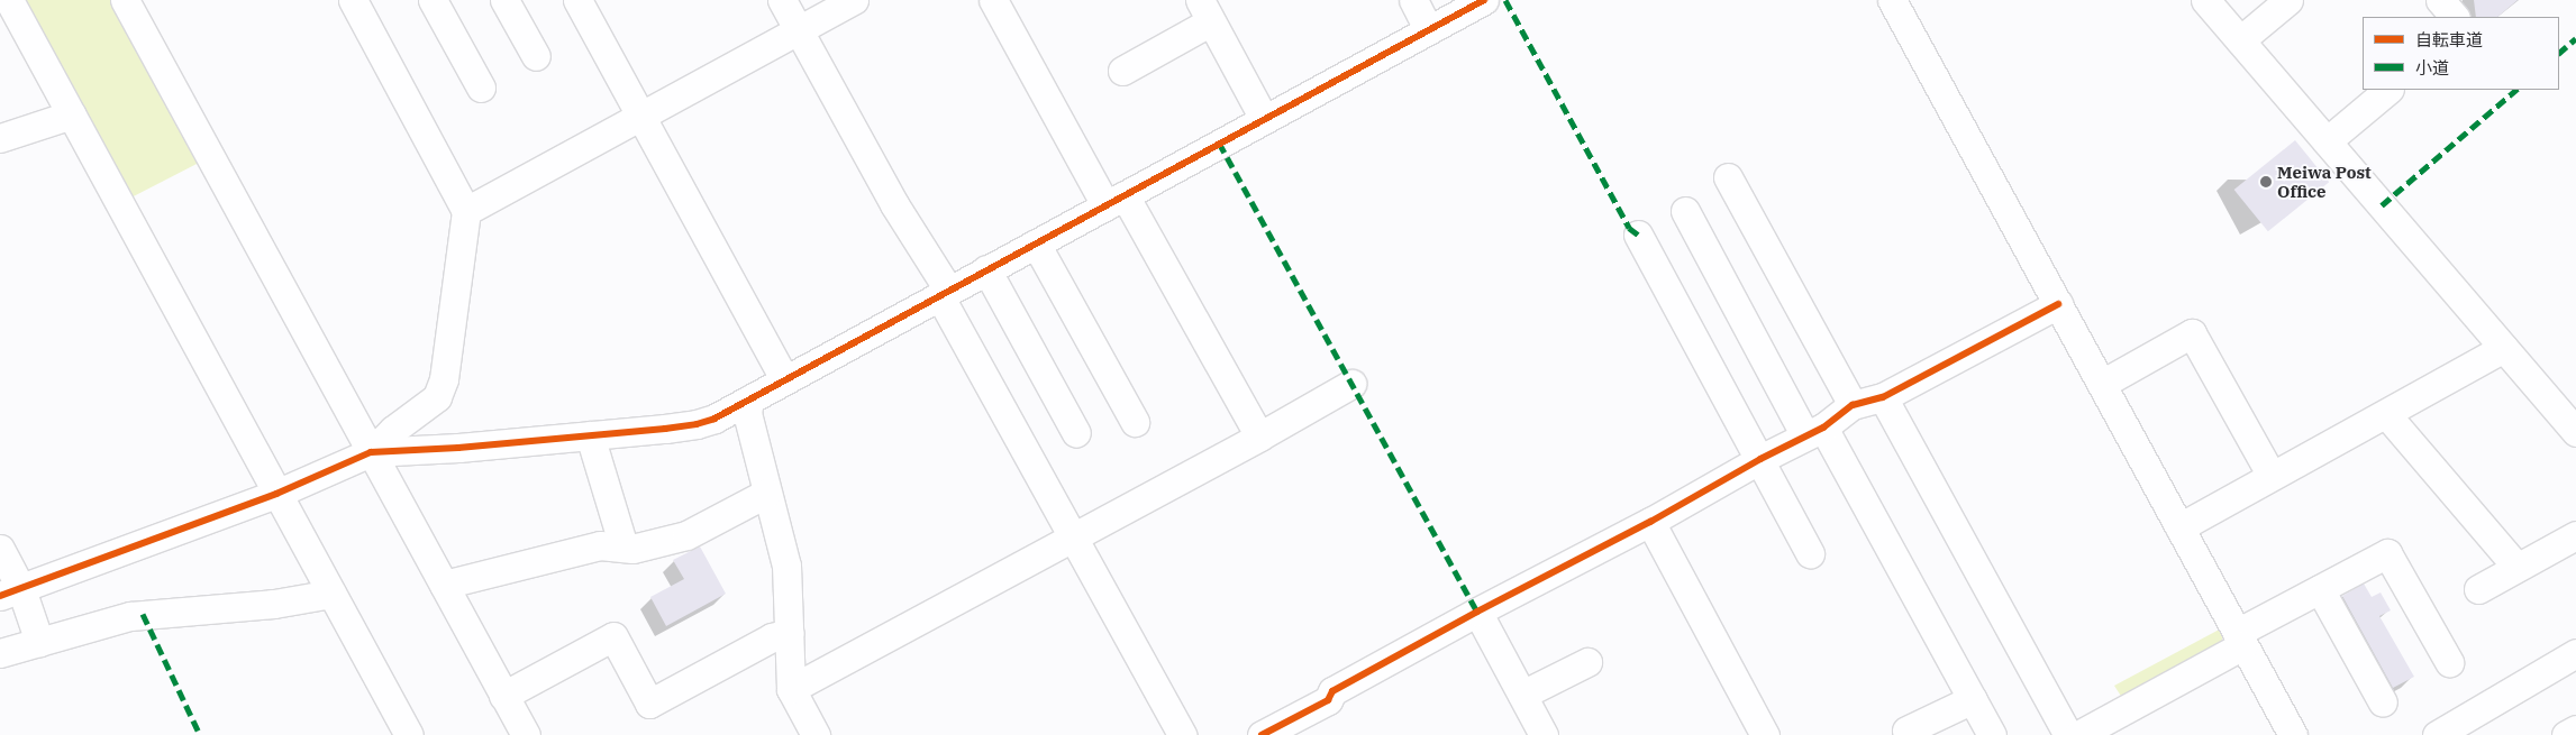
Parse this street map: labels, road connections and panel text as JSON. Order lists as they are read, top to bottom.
{
  "places": ["Meiwa Post Office"],
  "legend": ["自転車道", "小道"]
}
